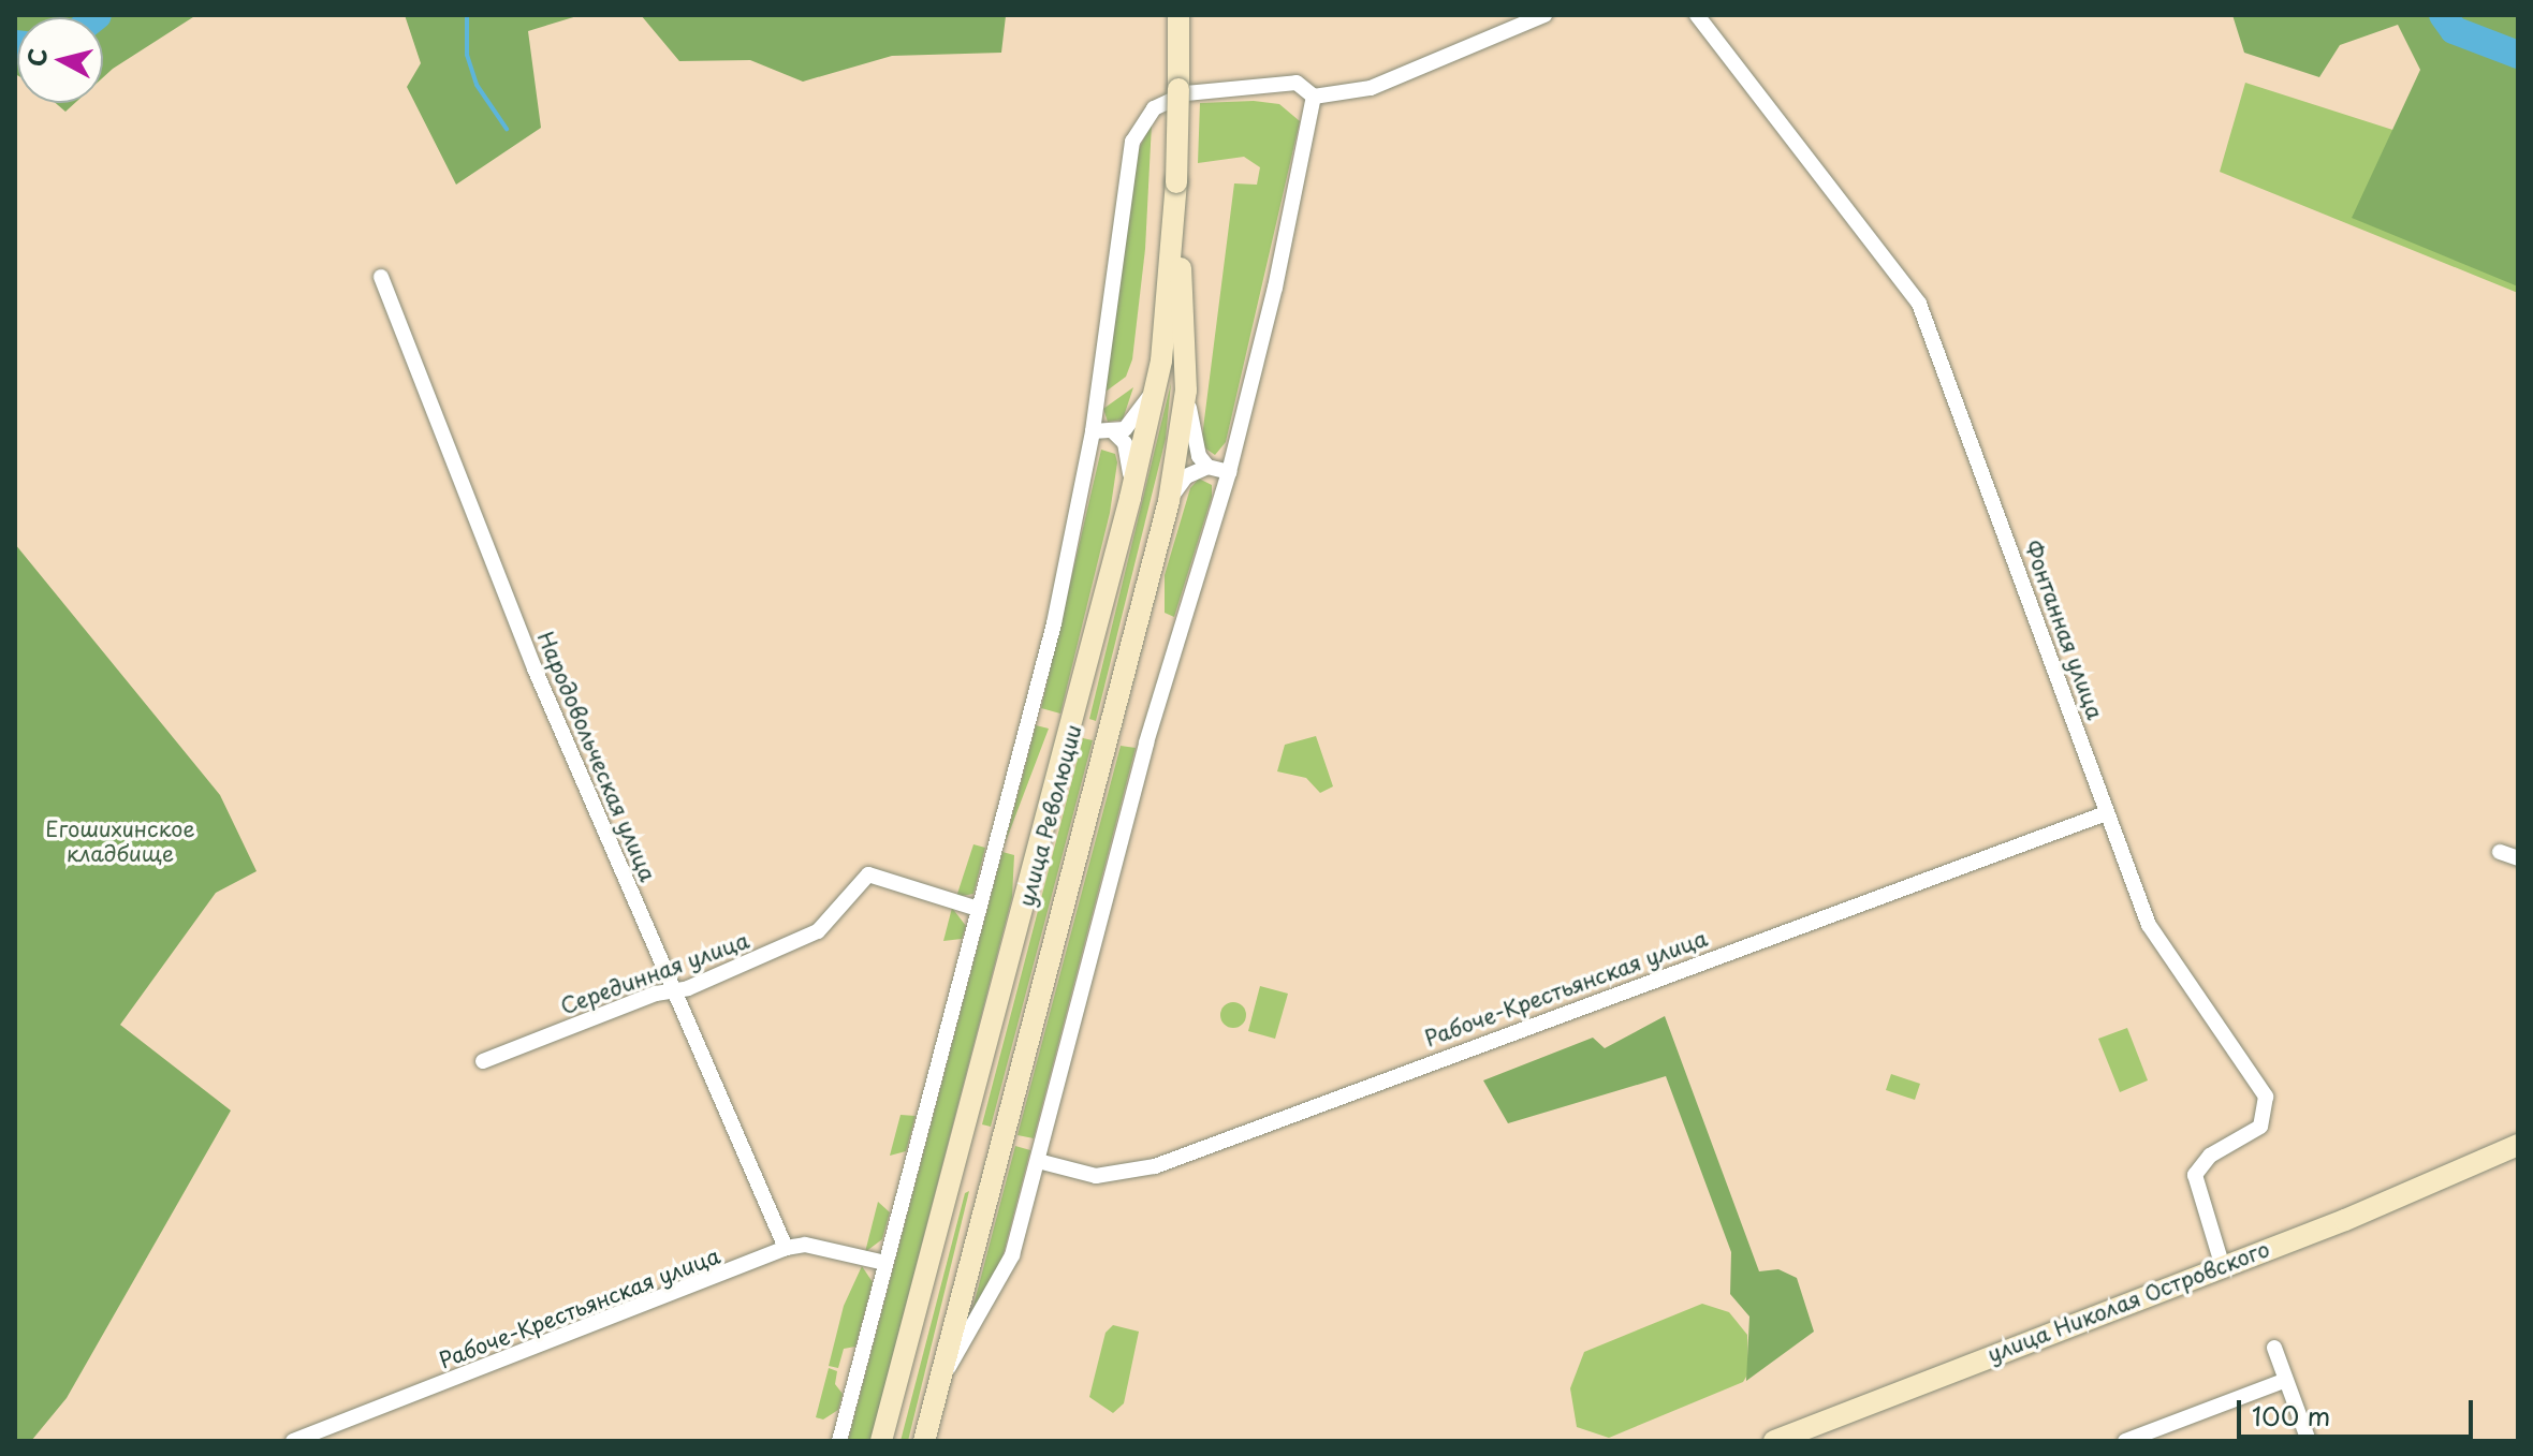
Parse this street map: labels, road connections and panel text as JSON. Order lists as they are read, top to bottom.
{
  "streets": {
    "main road": ["улица Революции", "улица Николая Островского"],
    "street": [
      "Фонтанная улица",
      "Народовольческая улица",
      "Серединная улица",
      "Рабоче-Крестьянская улица"
    ]
  },
  "crossings": [
    ["Фонтанная улица", "Рабоче-Крестьянская улица"],
    ["Фонтанная улица", "улица Николая Островского"],
    ["Народовольческая улица", "Серединная улица"],
    ["Народовольческая улица", "Рабоче-Крестьянская улица"]
  ],
  "parks": ["Егошихинское кладбище"],
  "scale_bar": "100 m",
  "north": "left"
}
